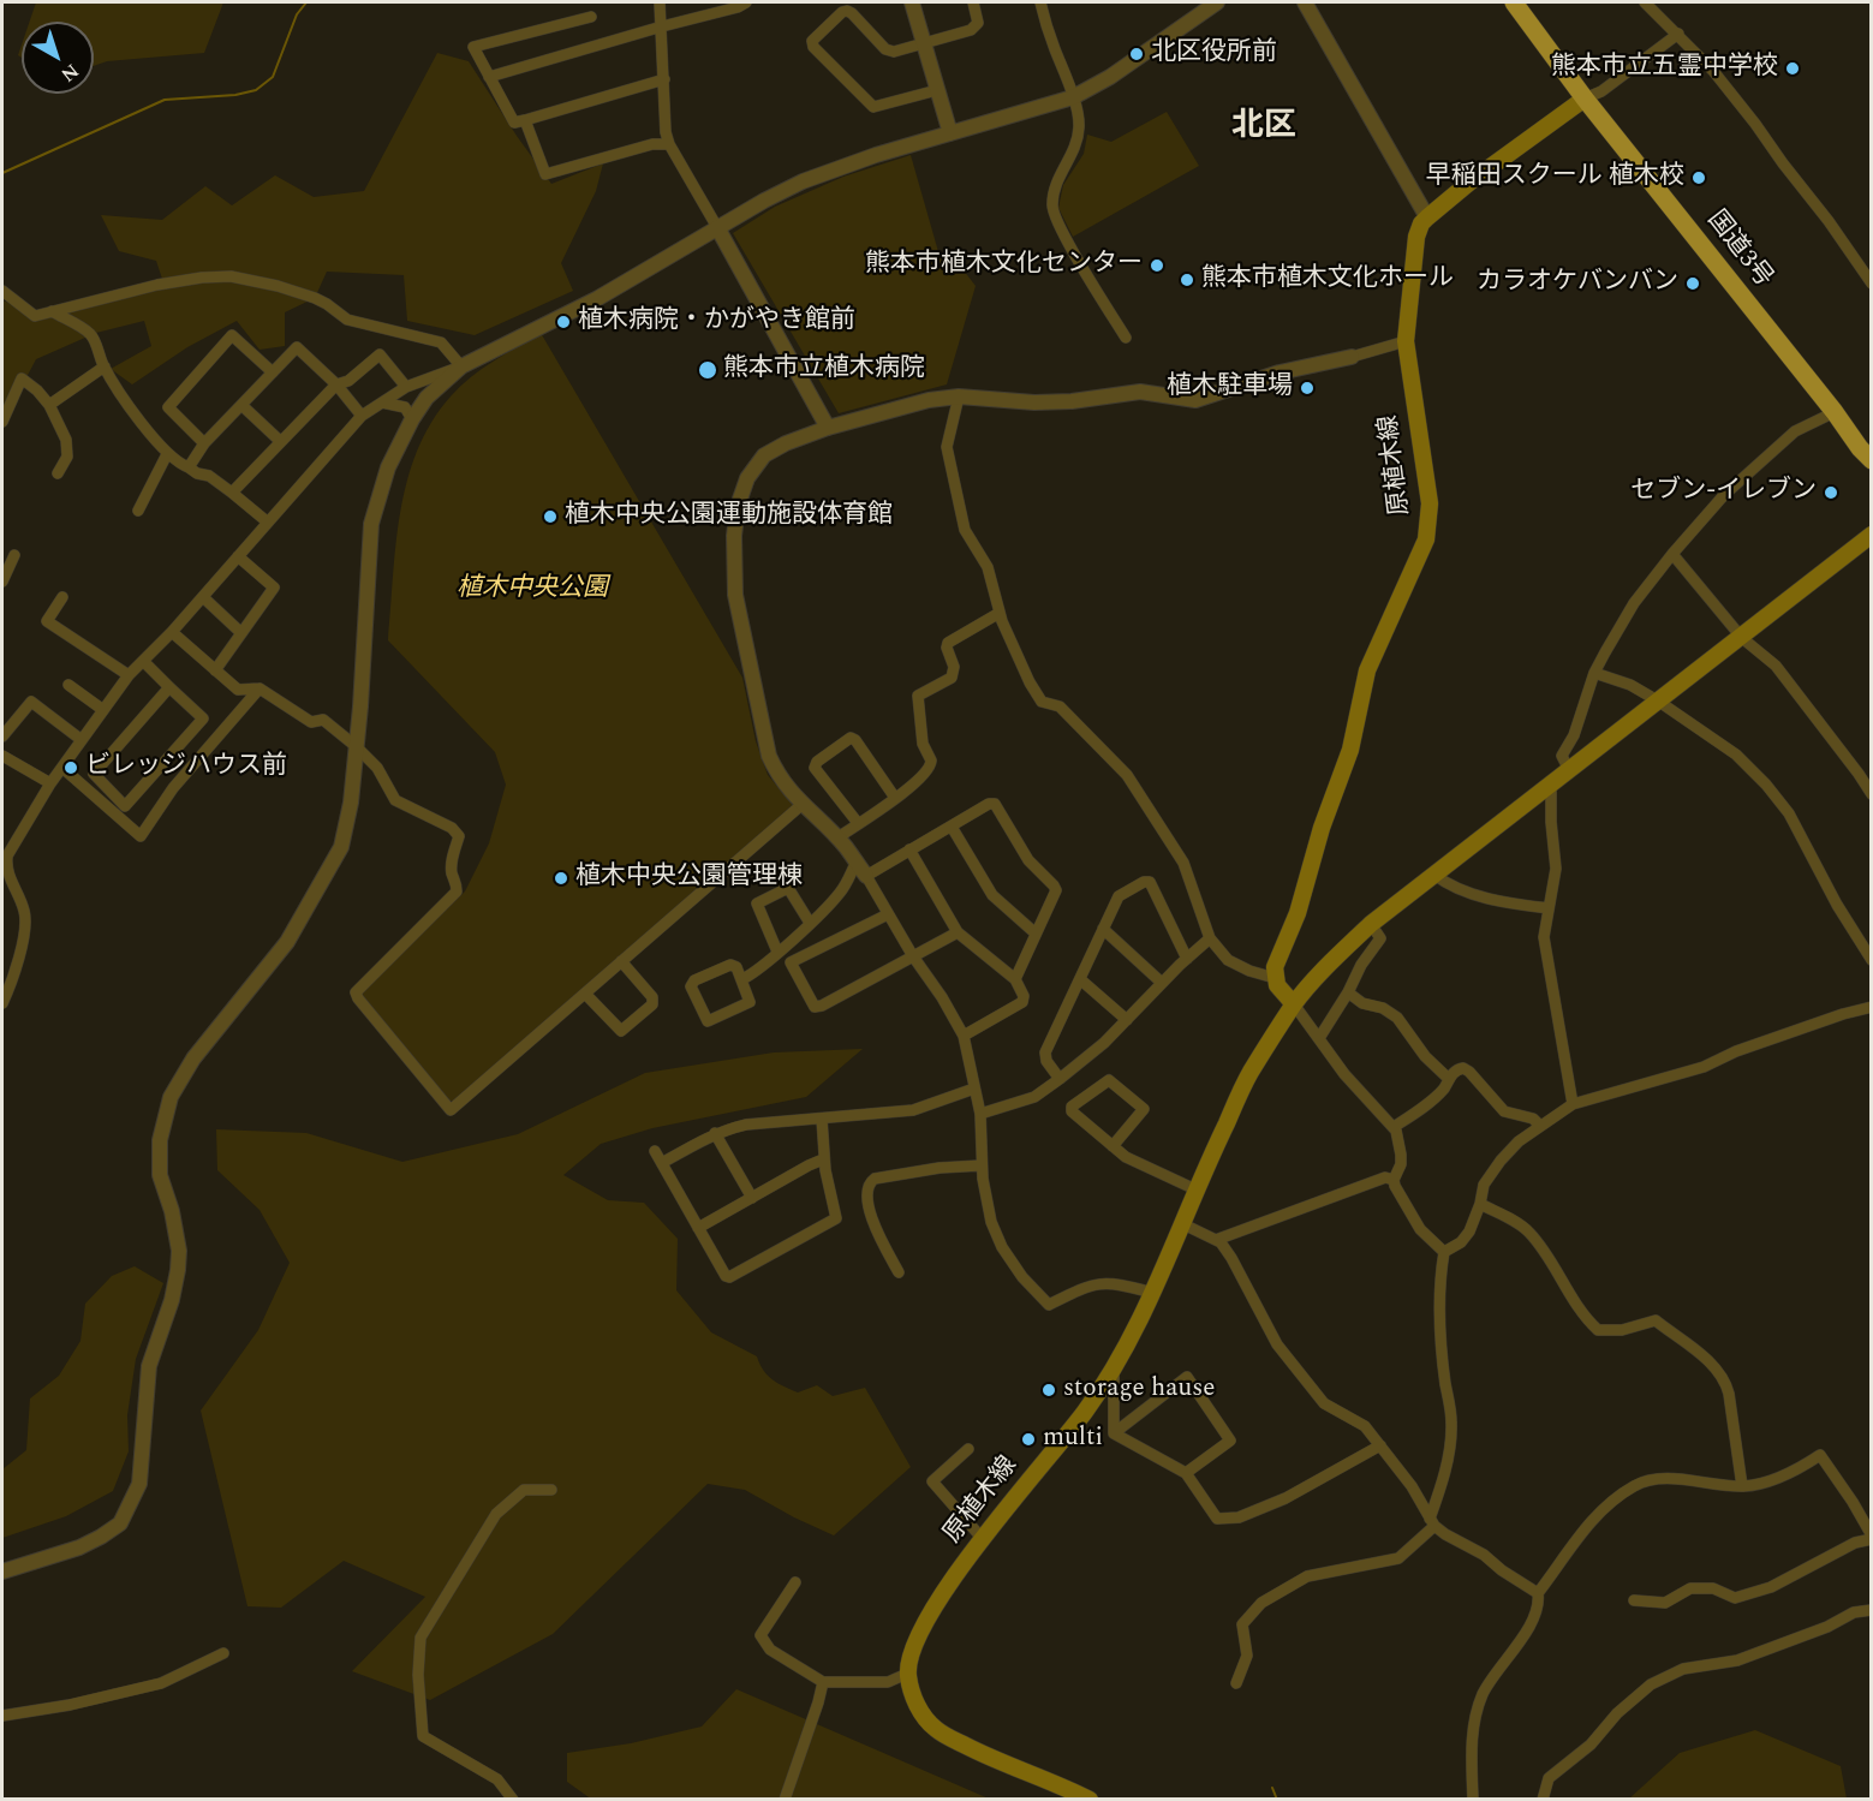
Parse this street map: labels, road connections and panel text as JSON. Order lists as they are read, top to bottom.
{
  "streets": {
    "highway": ["国道3号"],
    "main road": ["原植木線"]
  },
  "crossings": [
    ["国道3号", "原植木線"]
  ],
  "districts": ["北区"],
  "parks": ["植木中央公園"],
  "places": [
    "北区役所前",
    "熊本市立五霊中学校",
    "早稲田スクール 植木校",
    "熊本市植木文化センター",
    "熊本市植木文化ホール",
    "カラオケバンバン",
    "植木病院・かがやき館前",
    "熊本市立植木病院",
    "植木駐車場",
    "セブン-イレブン",
    "植木中央公園運動施設体育館",
    "ビレッジハウス前",
    "植木中央公園管理棟",
    "storage hause",
    "multi"
  ],
  "north": "bottom right"
}
